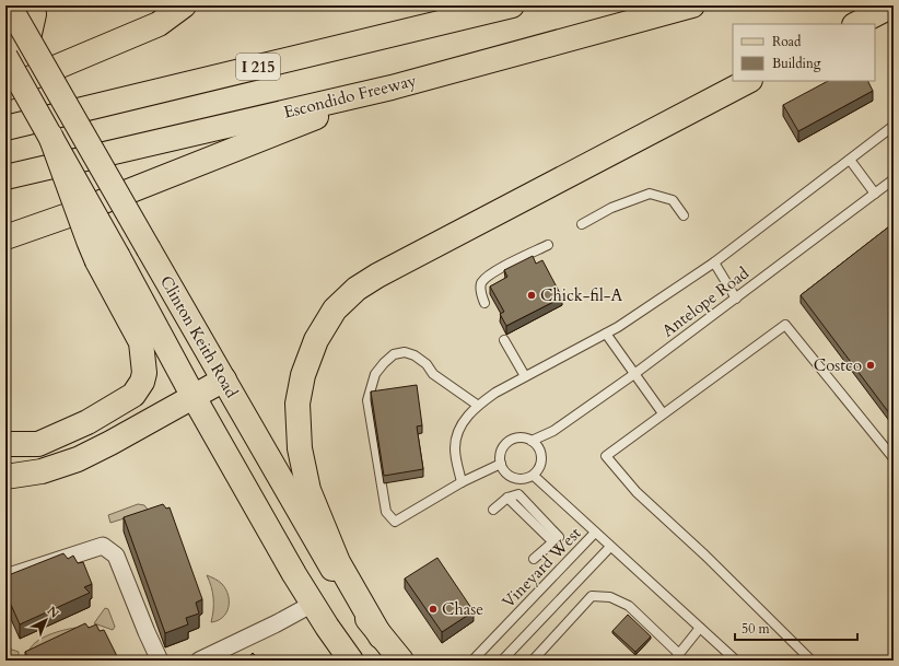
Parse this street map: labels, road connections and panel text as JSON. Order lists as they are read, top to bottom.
{
  "streets": {
    "main road": ["I 215", "Escondido Freeway", "Clinton Keith Road"],
    "lane": ["Antelope Road", "Vineyard West"]
  },
  "places": ["Chick-fil-A", "Costco", "Chase"],
  "legend": ["Road", "Building"],
  "scale_bar": "50 m",
  "north": "top right"
}
